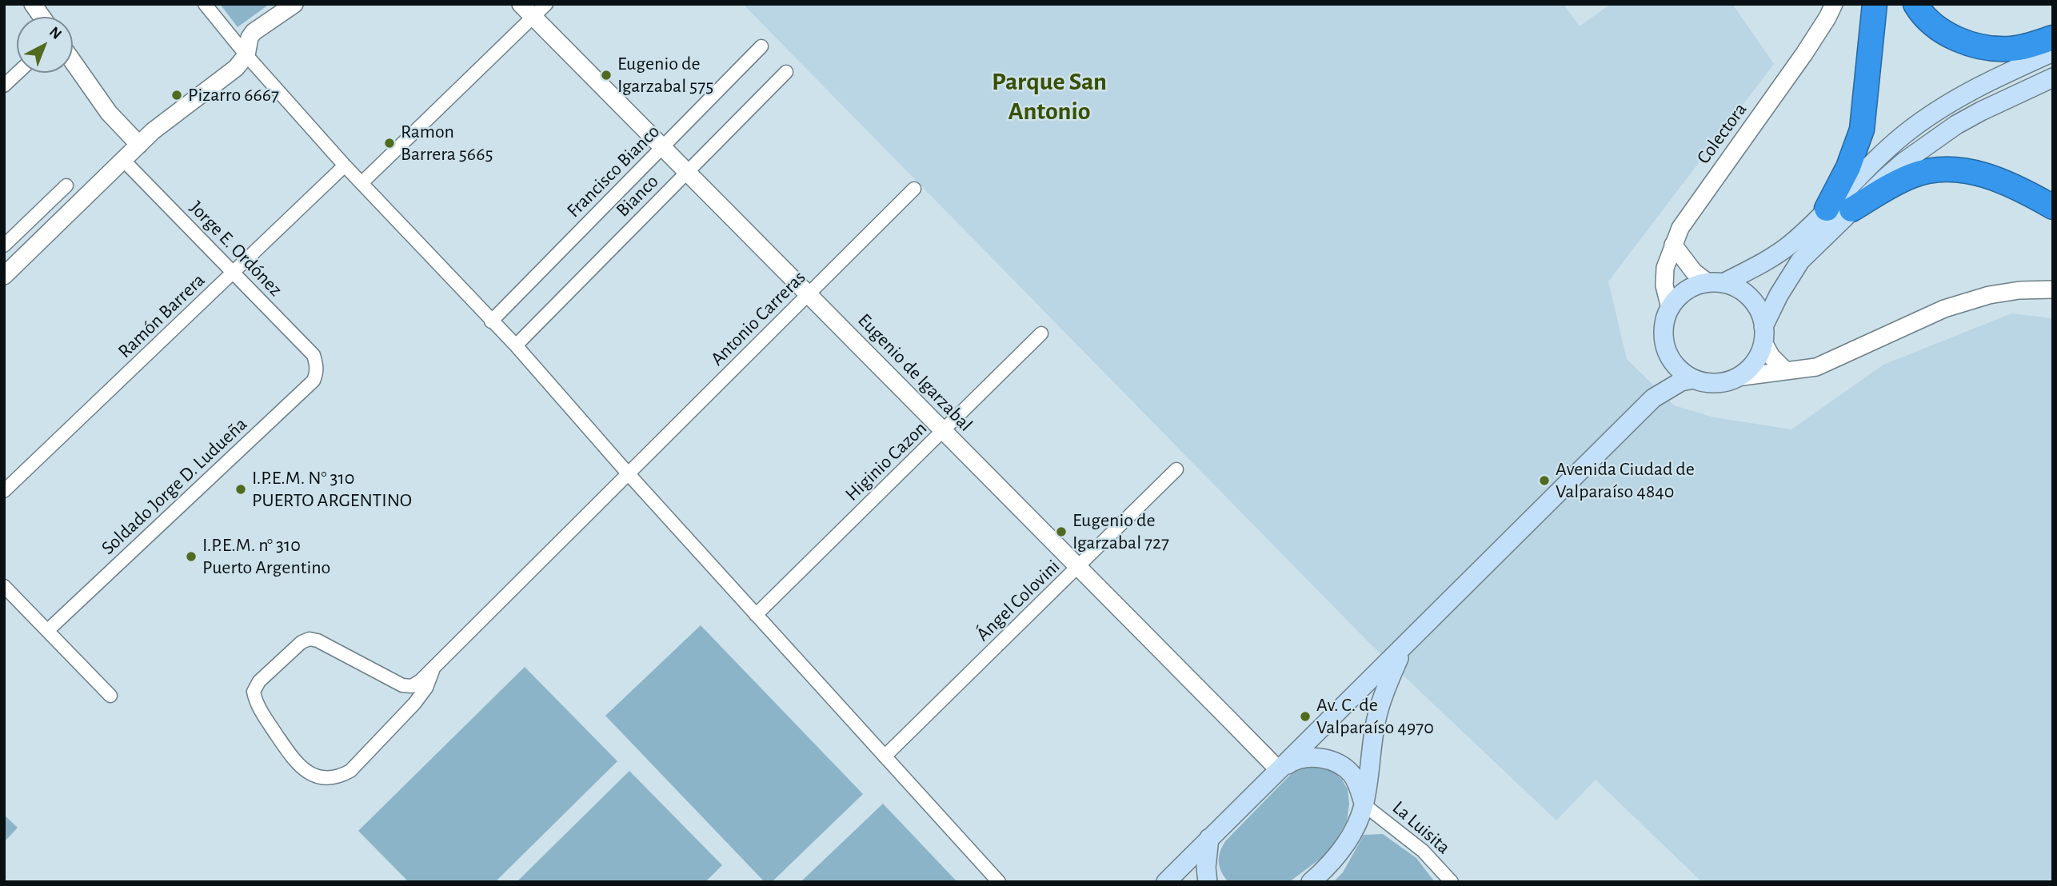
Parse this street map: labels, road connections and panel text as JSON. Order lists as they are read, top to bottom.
{
  "streets": {
    "street": [
      "Colectora",
      "Francisco Bianco",
      "Bianco",
      "Jorge E. Ordónez",
      "Ramón Barrera",
      "Antonio Carreras",
      "Eugenio de Igarzabal",
      "Higinio Cazon",
      "Soldado Jorge D. Ludueña",
      "Ángel Colovini",
      "La Luisita"
    ]
  },
  "crossings": [
    ["Francisco Bianco", "Eugenio de Igarzabal"],
    ["Bianco", "Eugenio de Igarzabal"],
    ["Jorge E. Ordónez", "Ramón Barrera"],
    ["Jorge E. Ordónez", "Soldado Jorge D. Ludueña"],
    ["Antonio Carreras", "Eugenio de Igarzabal"],
    ["Eugenio de Igarzabal", "Higinio Cazon"],
    ["Eugenio de Igarzabal", "Ángel Colovini"]
  ],
  "districts": ["Parque San Antonio"],
  "places": [
    "Eugenio de Igarzabal 575",
    "Pizarro 6667",
    "Ramon Barrera 5665",
    "Avenida Ciudad de Valparaíso 4840",
    "I.P.E.M. N° 310 PUERTO ARGENTINO",
    "Eugenio de Igarzabal 727",
    "I.P.E.M. n° 310 Puerto Argentino",
    "Av. C. de Valparaíso 4970"
  ],
  "north": "top right"
}
